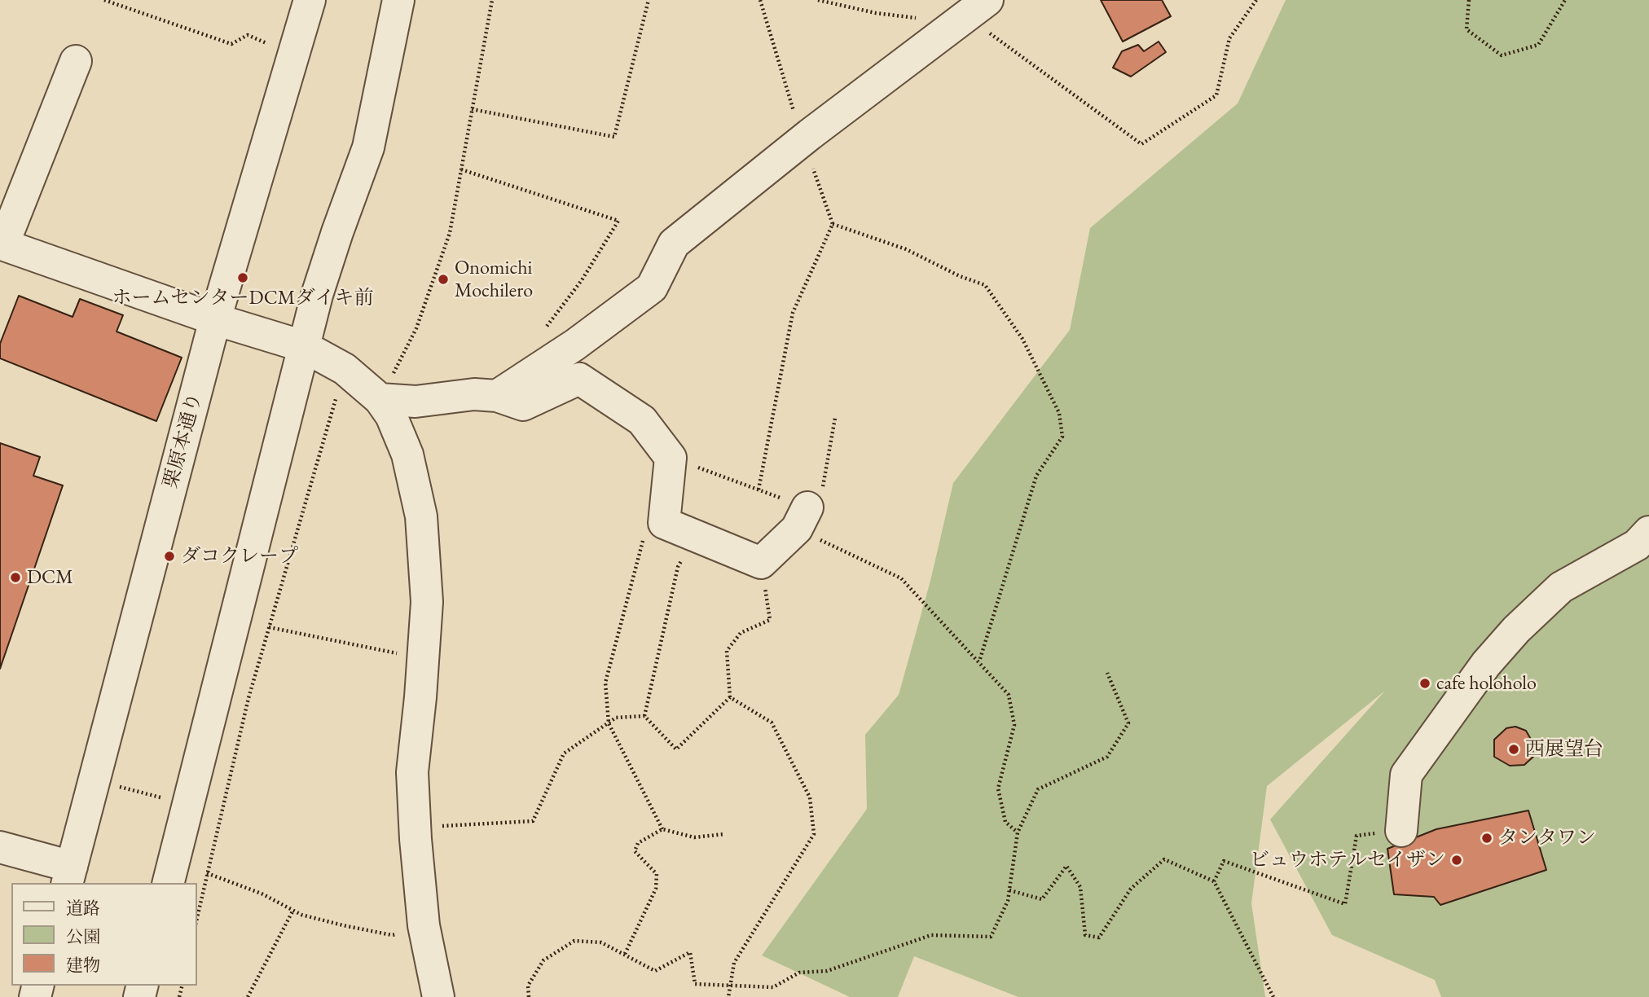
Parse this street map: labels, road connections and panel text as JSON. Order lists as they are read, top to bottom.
{
  "streets": {
    "street": ["栗原本通り"]
  },
  "places": [
    "ホームセンターDCMダイキ前",
    "Onomichi Mochilero",
    "ダコクレープ",
    "DCM",
    "cafe holoholo",
    "西展望台",
    "タンタワン",
    "ビュウホテルセイザン"
  ],
  "legend": ["道路", "公園", "建物"]
}
